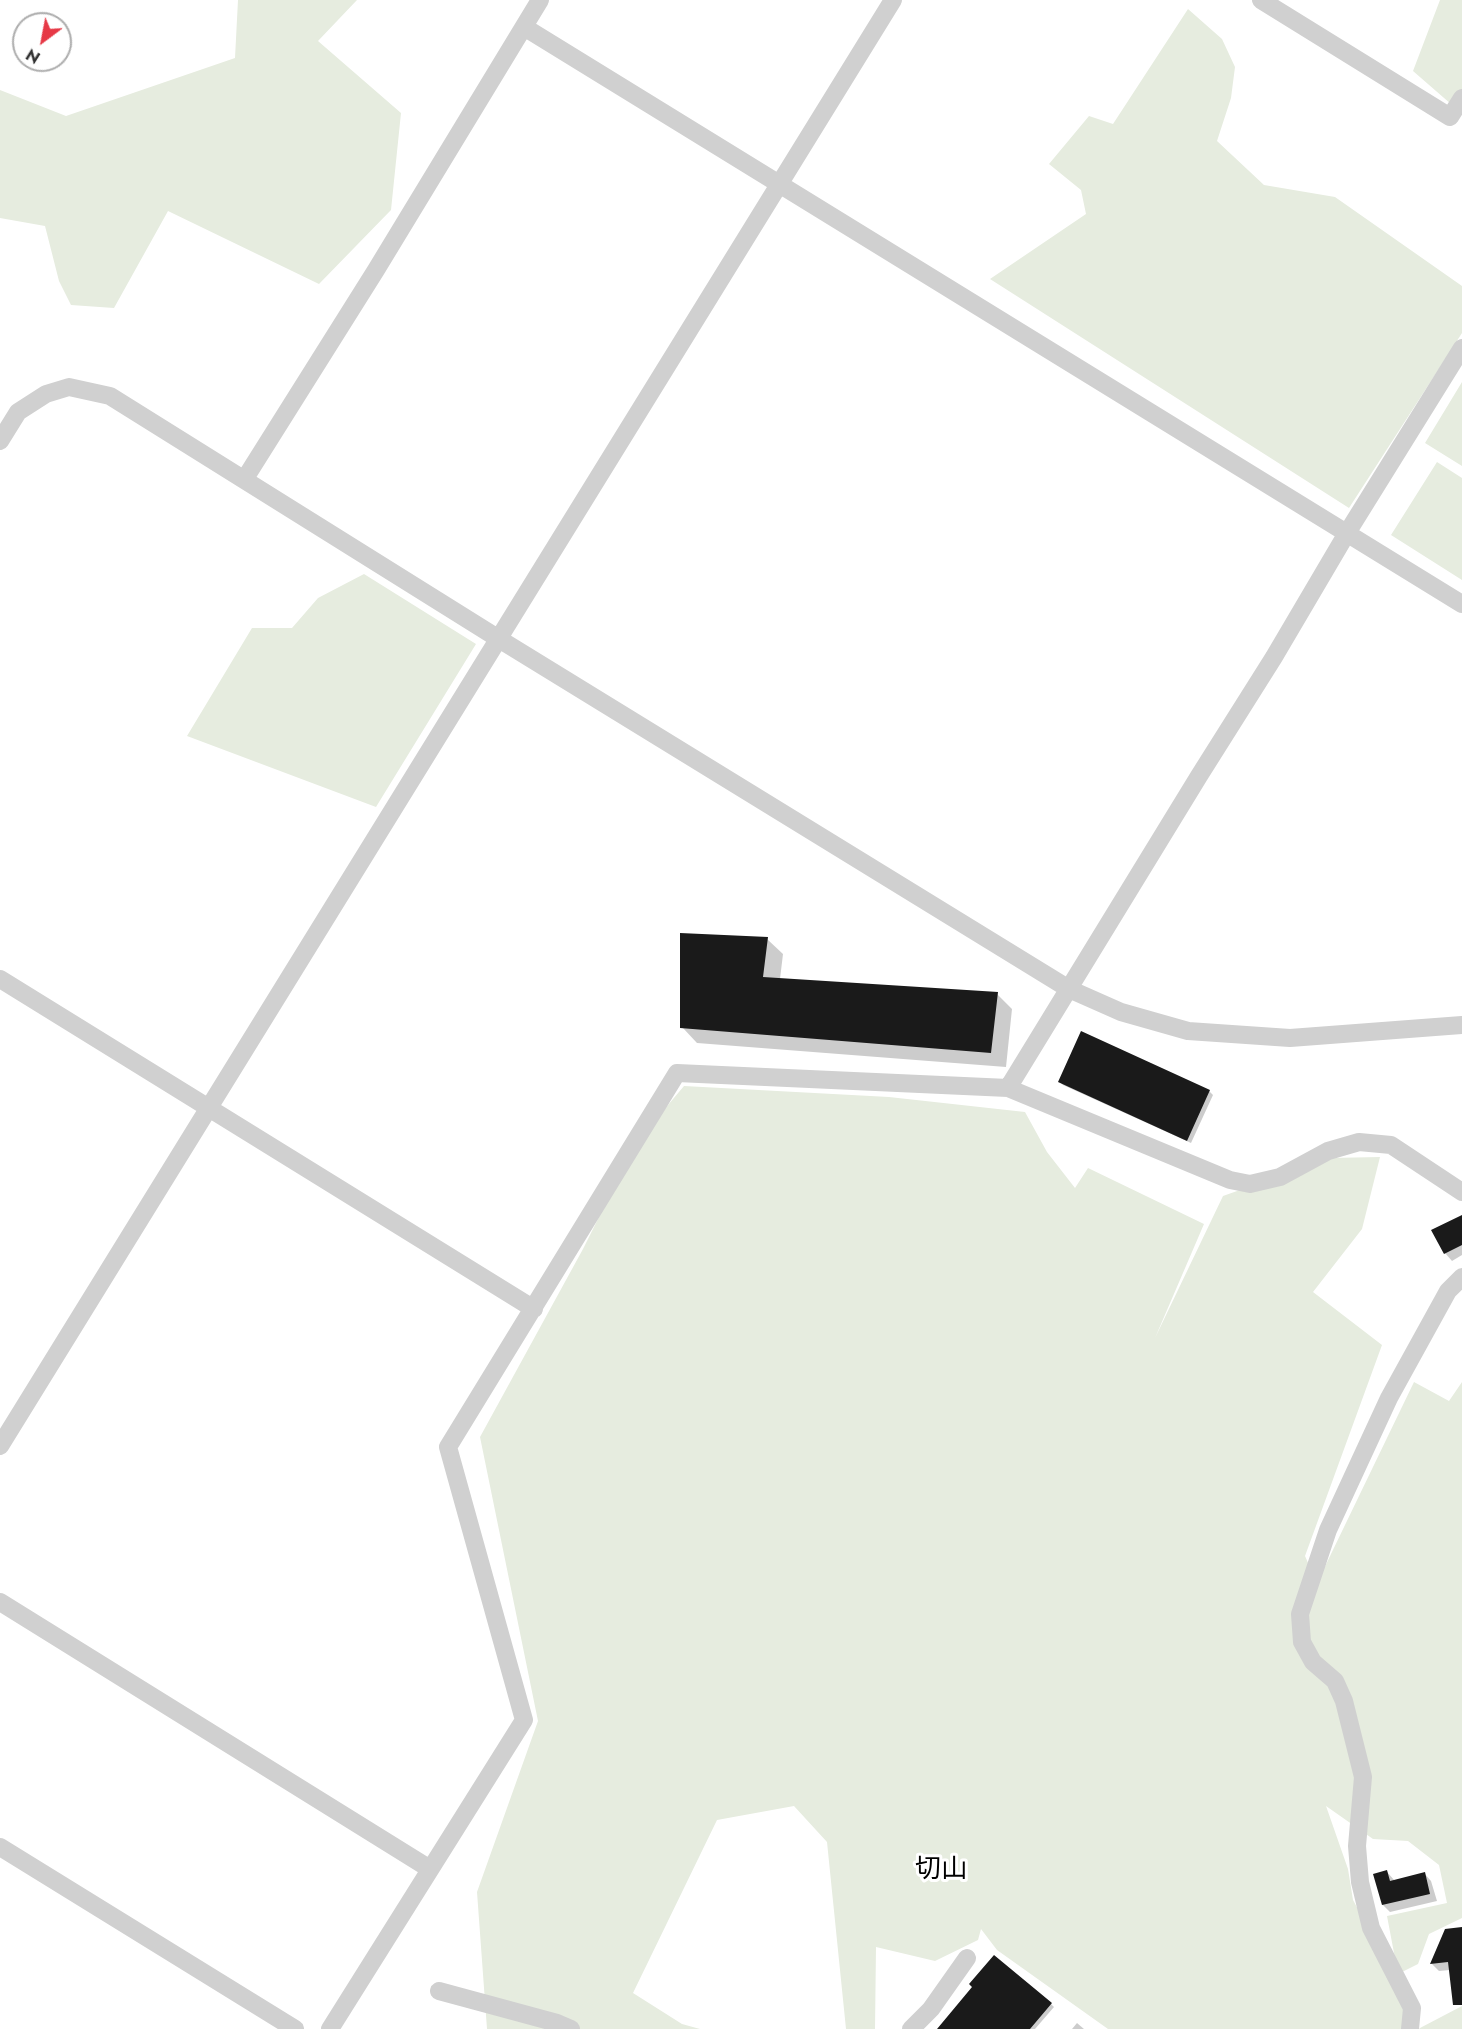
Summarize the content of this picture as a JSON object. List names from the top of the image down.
{
  "districts": ["切山"],
  "north": "bottom left"
}
